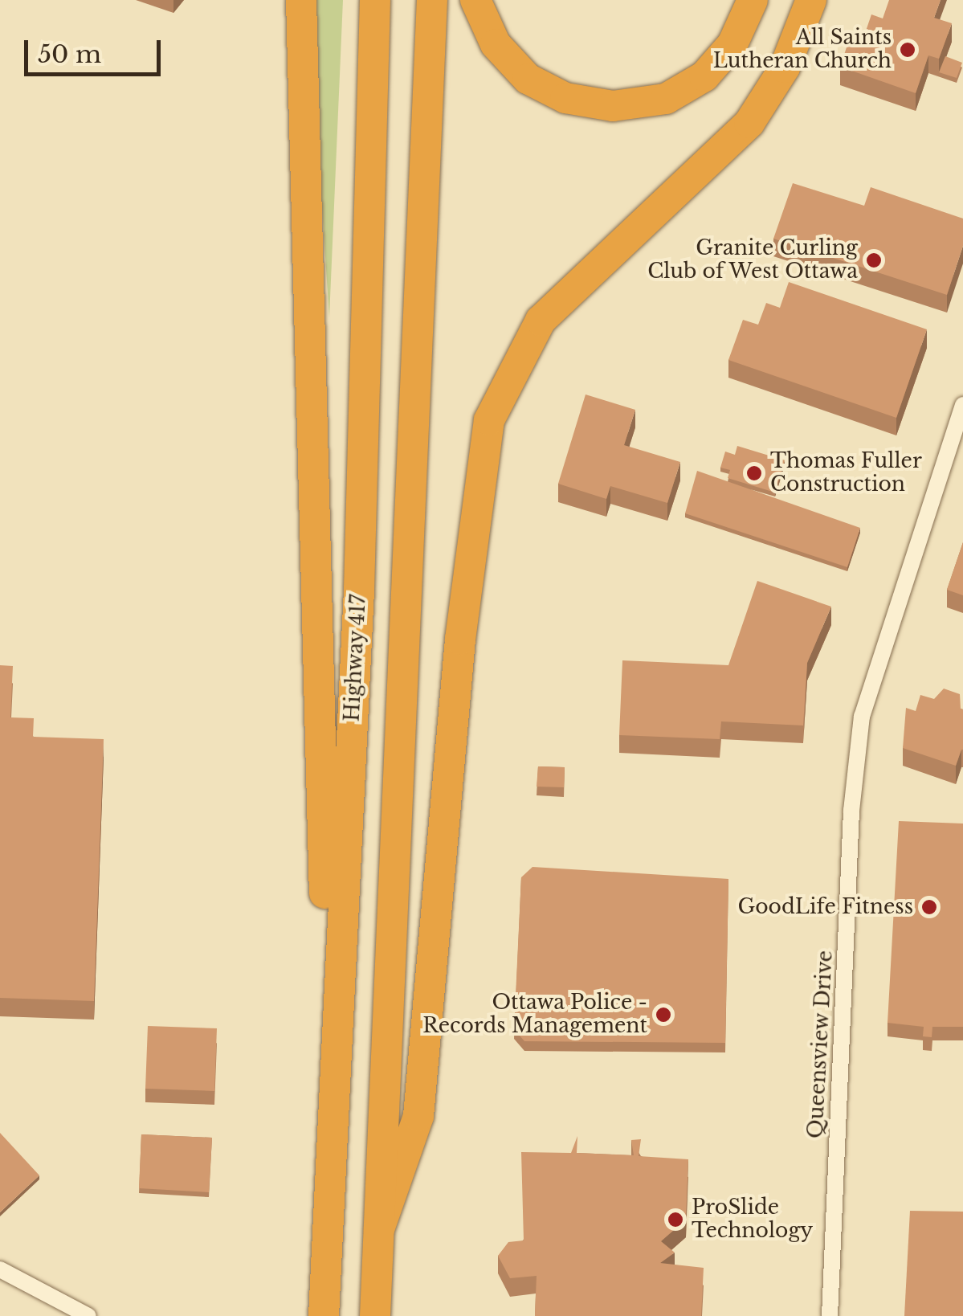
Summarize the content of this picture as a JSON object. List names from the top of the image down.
{
  "streets": {
    "highway": ["Highway 417"],
    "street": ["Queensview Drive"]
  },
  "places": [
    "All Saints Lutheran Church",
    "Granite Curling Club of West Ottawa",
    "Thomas Fuller Construction",
    "GoodLife Fitness",
    "Ottawa Police - Records Management",
    "ProSlide Technology"
  ],
  "scale_bar": "50 m"
}
